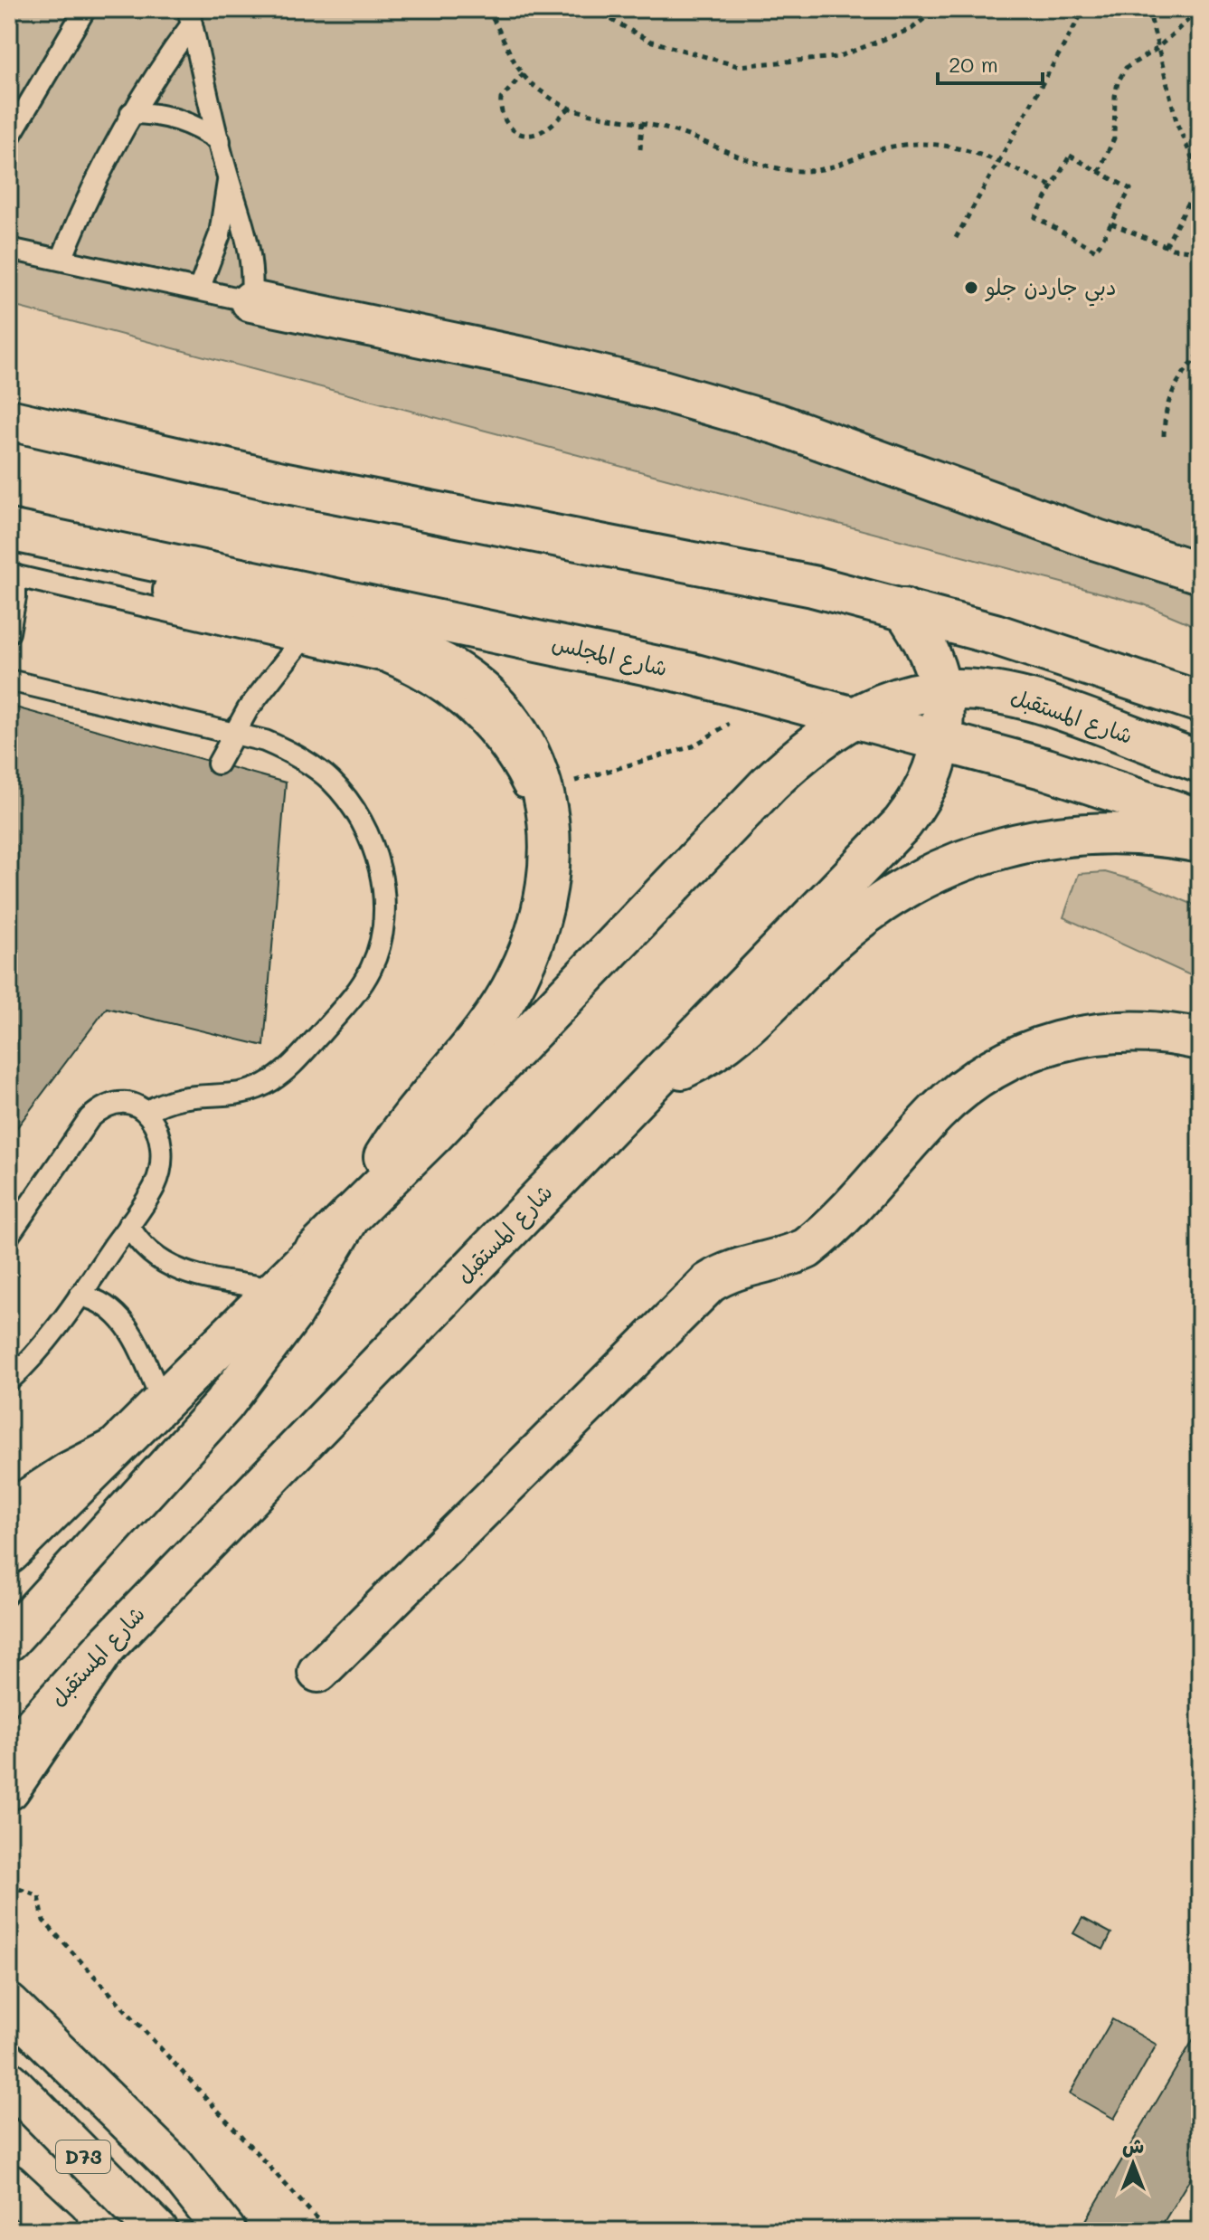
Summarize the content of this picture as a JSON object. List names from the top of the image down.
{
  "streets": {
    "main road": ["شارع المجلس", "شارع المستقبل", "D73"]
  },
  "crossings": [
    ["شارع المجلس", "شارع المستقبل"]
  ],
  "places": ["دبي جاردن جلو"],
  "scale_bar": "20 m",
  "north": "top"
}
